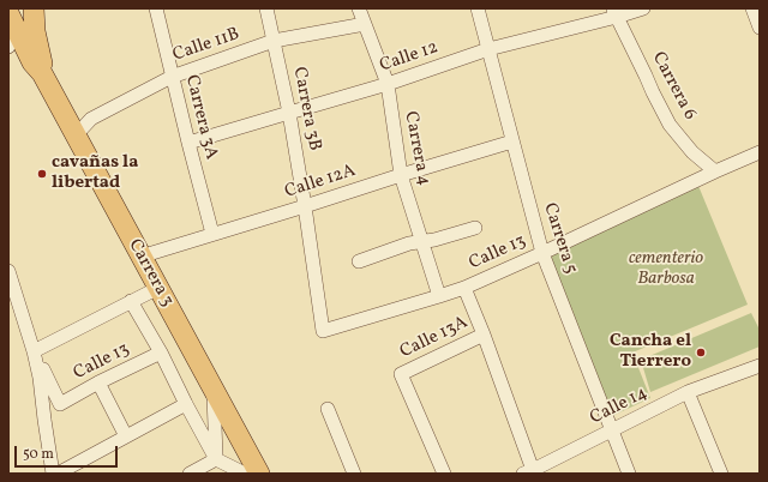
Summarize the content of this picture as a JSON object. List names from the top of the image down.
{
  "streets": {
    "main road": ["Carrera 3"],
    "street": [
      "Calle 11B",
      "Calle 12",
      "Carrera 6",
      "Carrera 3B",
      "Carrera 3A",
      "Carrera 4",
      "Calle 12A",
      "Carrera 5",
      "Calle 13",
      "Calle 13A",
      "Calle 14"
    ]
  },
  "crossings": [
    ["Calle 11B", "Carrera 3B"],
    ["Calle 11B", "Carrera 3A"],
    ["Calle 11B", "Carrera 4"],
    ["Calle 11B", "Carrera 3"],
    ["Calle 12", "Carrera 6"],
    ["Calle 12", "Carrera 3B"],
    ["Calle 12", "Carrera 3A"],
    ["Calle 12", "Carrera 4"],
    ["Calle 12", "Carrera 5"],
    ["Carrera 6", "Calle 13"],
    ["Carrera 3B", "Calle 12A"],
    ["Carrera 3B", "Calle 13"],
    ["Carrera 3A", "Calle 12A"],
    ["Carrera 4", "Calle 12A"],
    ["Carrera 4", "Calle 13"],
    ["Calle 12A", "Carrera 5"],
    ["Calle 12A", "Carrera 3"],
    ["Carrera 5", "Calle 13"],
    ["Carrera 5", "Calle 14"]
  ],
  "parks": ["cementerio Barbosa"],
  "places": ["cavañas la libertad", "Cancha el Tierrero"],
  "scale_bar": "50 m"
}
